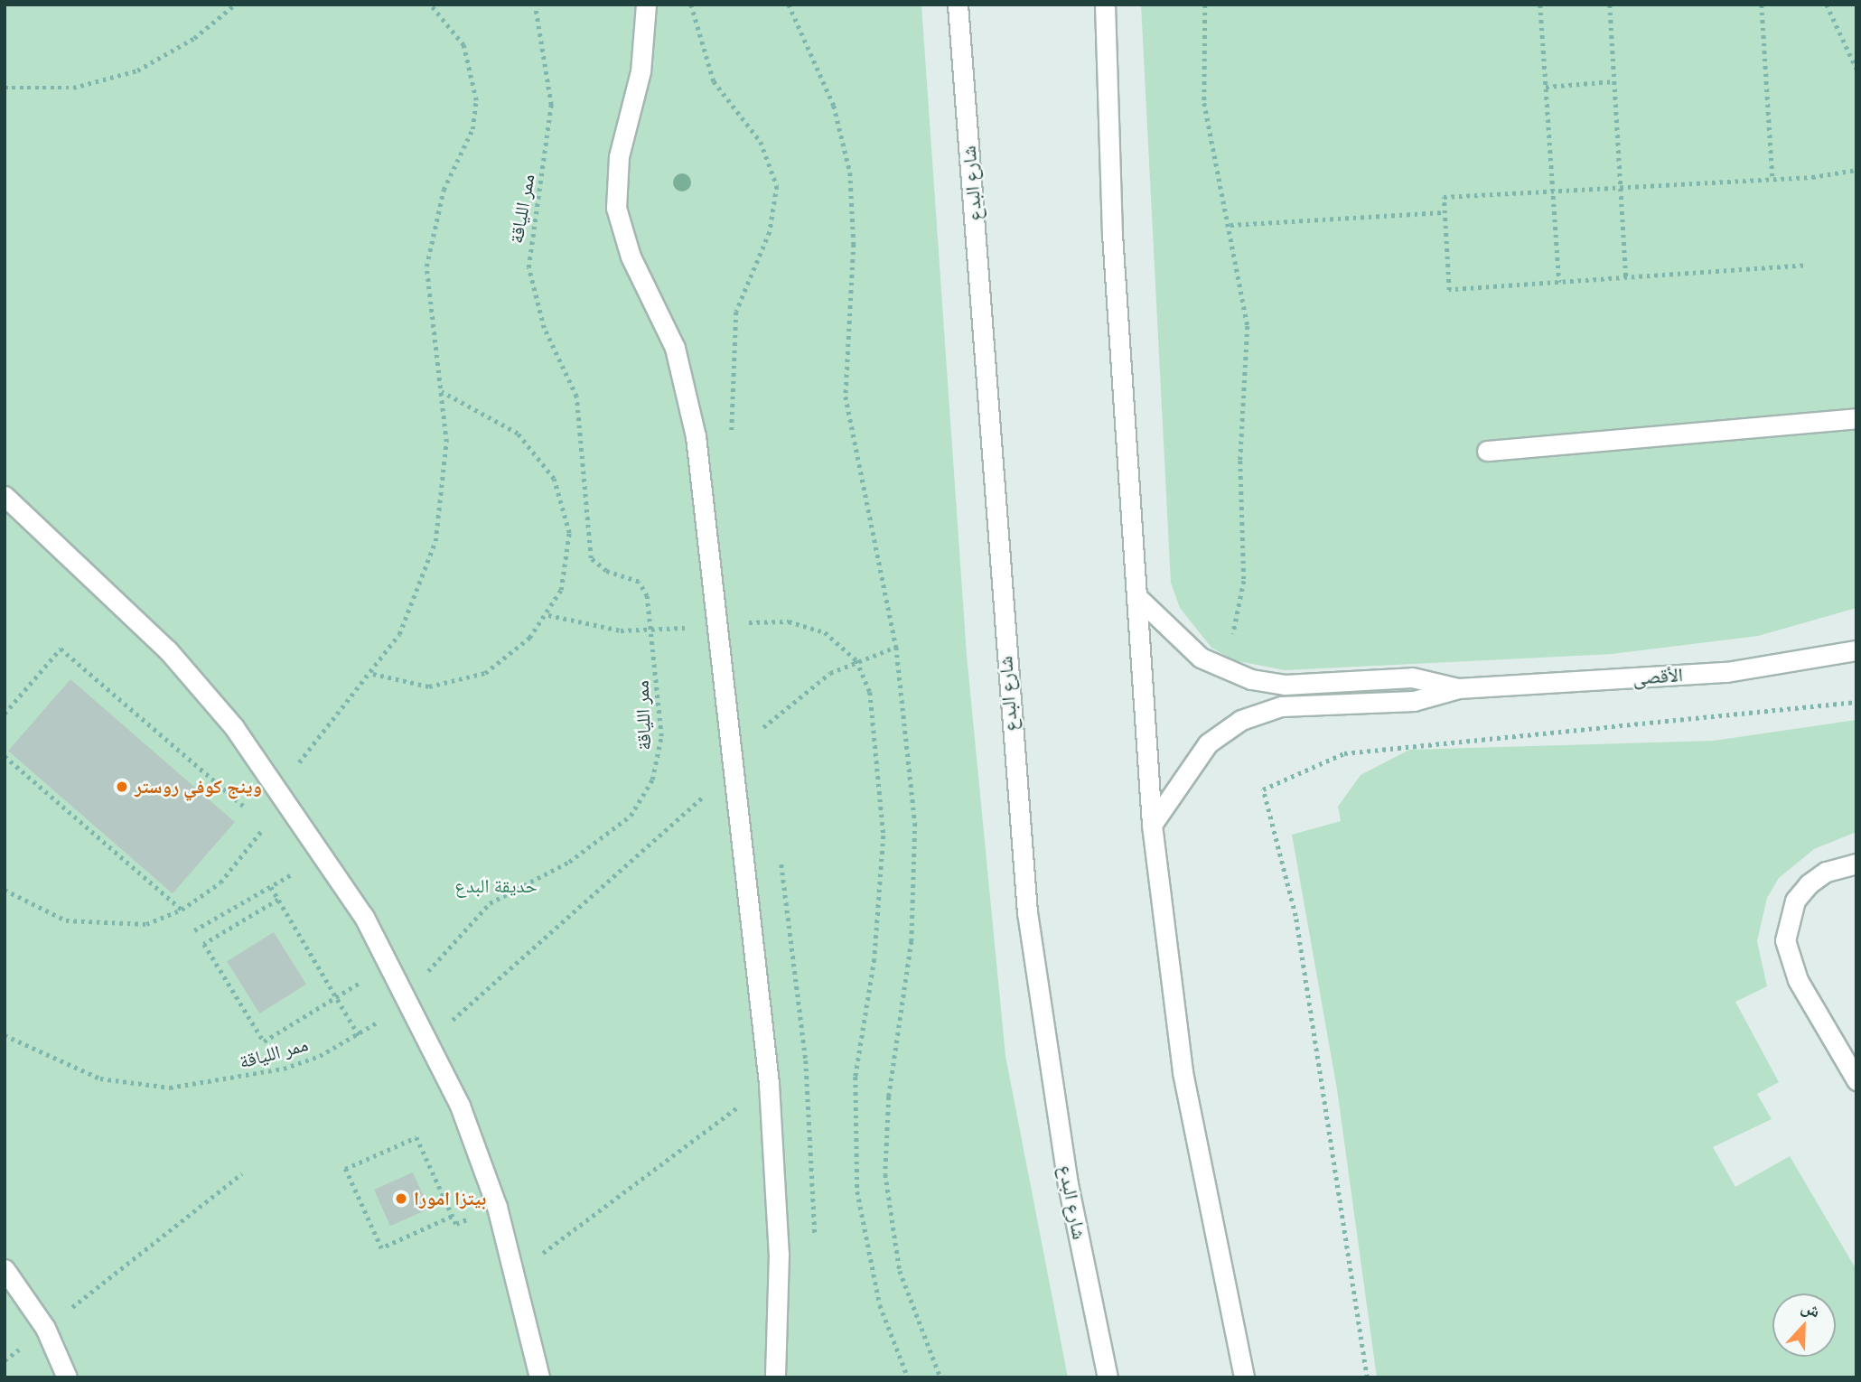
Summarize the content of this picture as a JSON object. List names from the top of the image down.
{
  "streets": {
    "street": ["شارع البدع", "الأقصى"],
    "path": ["ممر اللياقة"]
  },
  "parks": ["حديقة البدع"],
  "places": ["وينج كوفي روستر", "بيتزا امورا"],
  "north": "top"
}
